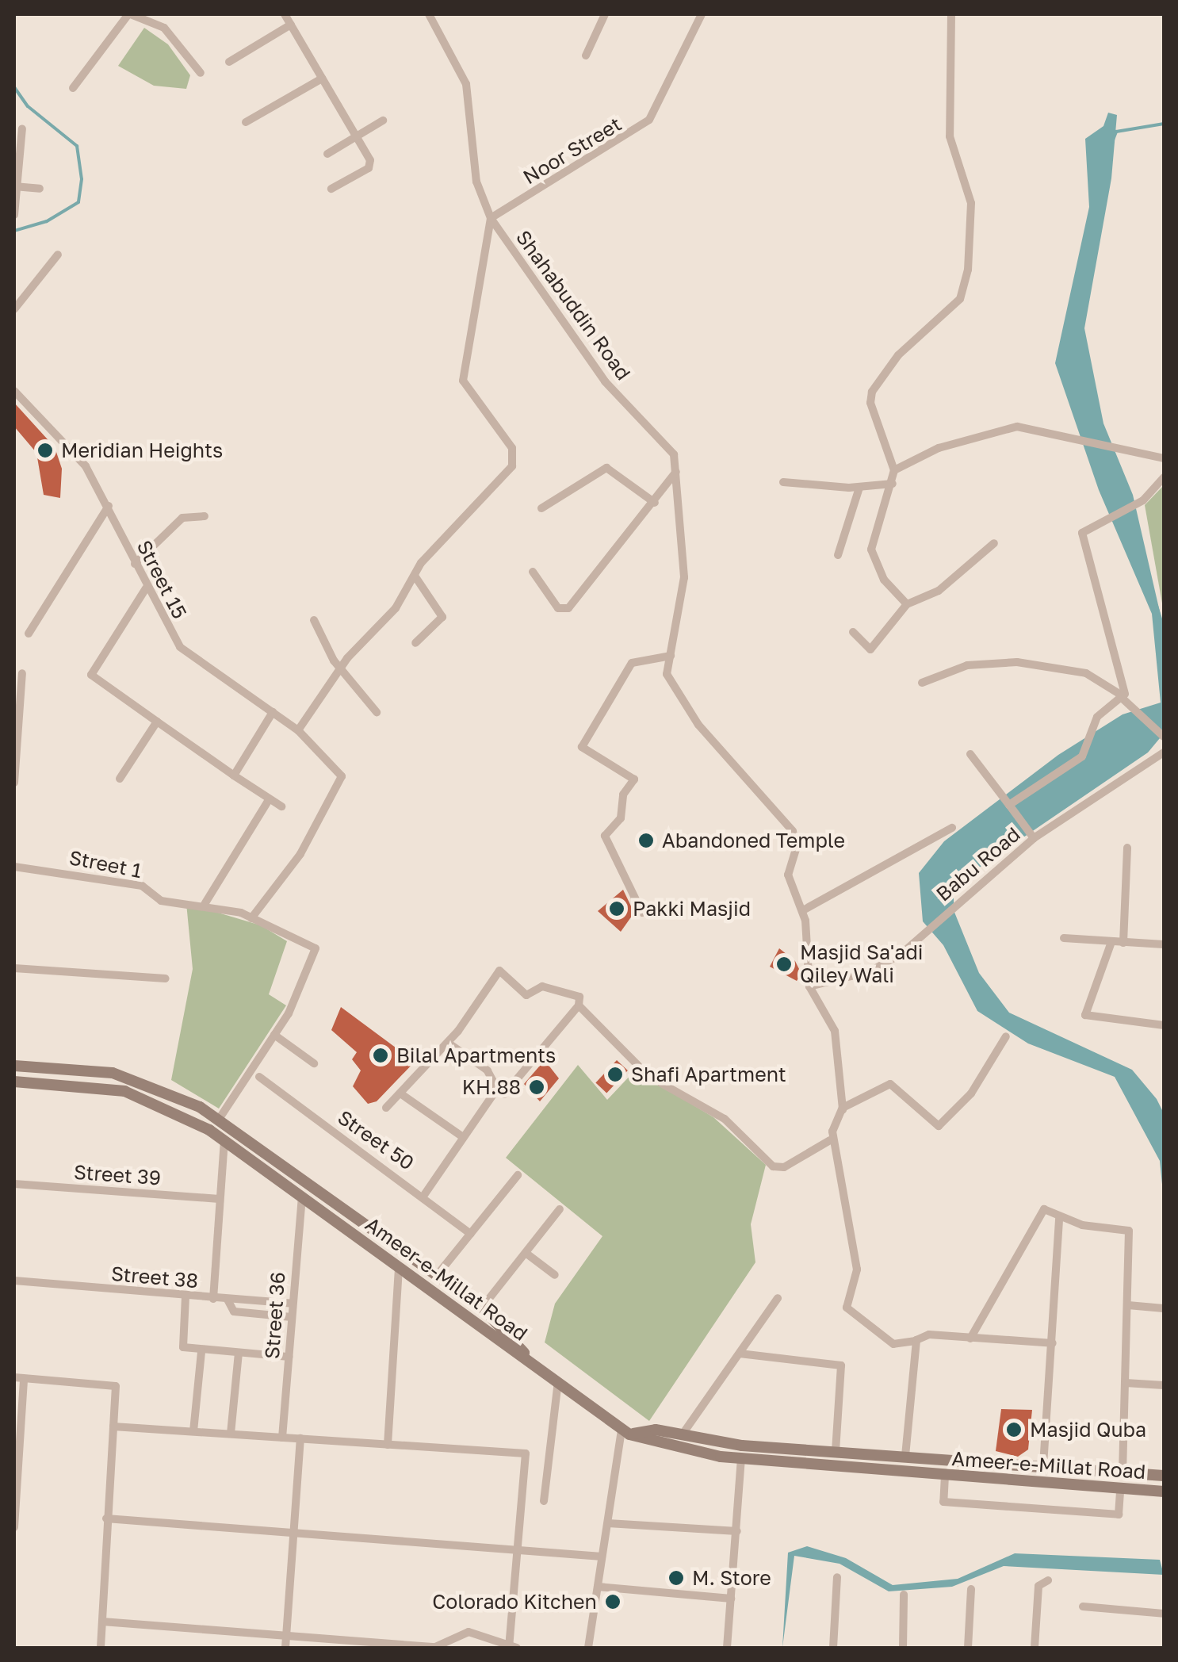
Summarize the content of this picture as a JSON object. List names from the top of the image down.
{
  "streets": {
    "main road": ["Ameer-e-Millat Road"],
    "street": [
      "Noor Street",
      "Shahabuddin Road",
      "Street 15",
      "Street 1",
      "Babu Road",
      "Street 50",
      "Street 39",
      "Street 38",
      "Street 36"
    ]
  },
  "crossings": [
    ["Noor Street", "Shahabuddin Road"],
    ["Shahabuddin Road", "Babu Road"],
    ["Street 15", "Street 1"],
    ["Street 38", "Street 36"],
    ["Ameer-e-Millat Road", "Street 36"]
  ],
  "places": [
    "Meridian Heights",
    "Abandoned Temple",
    "Pakki Masjid",
    "Masjid Sa'adi Qiley Wali",
    "Bilal Apartments",
    "Shafi Apartment",
    "KH.88",
    "Masjid Quba",
    "M. Store",
    "Colorado Kitchen"
  ]
}
